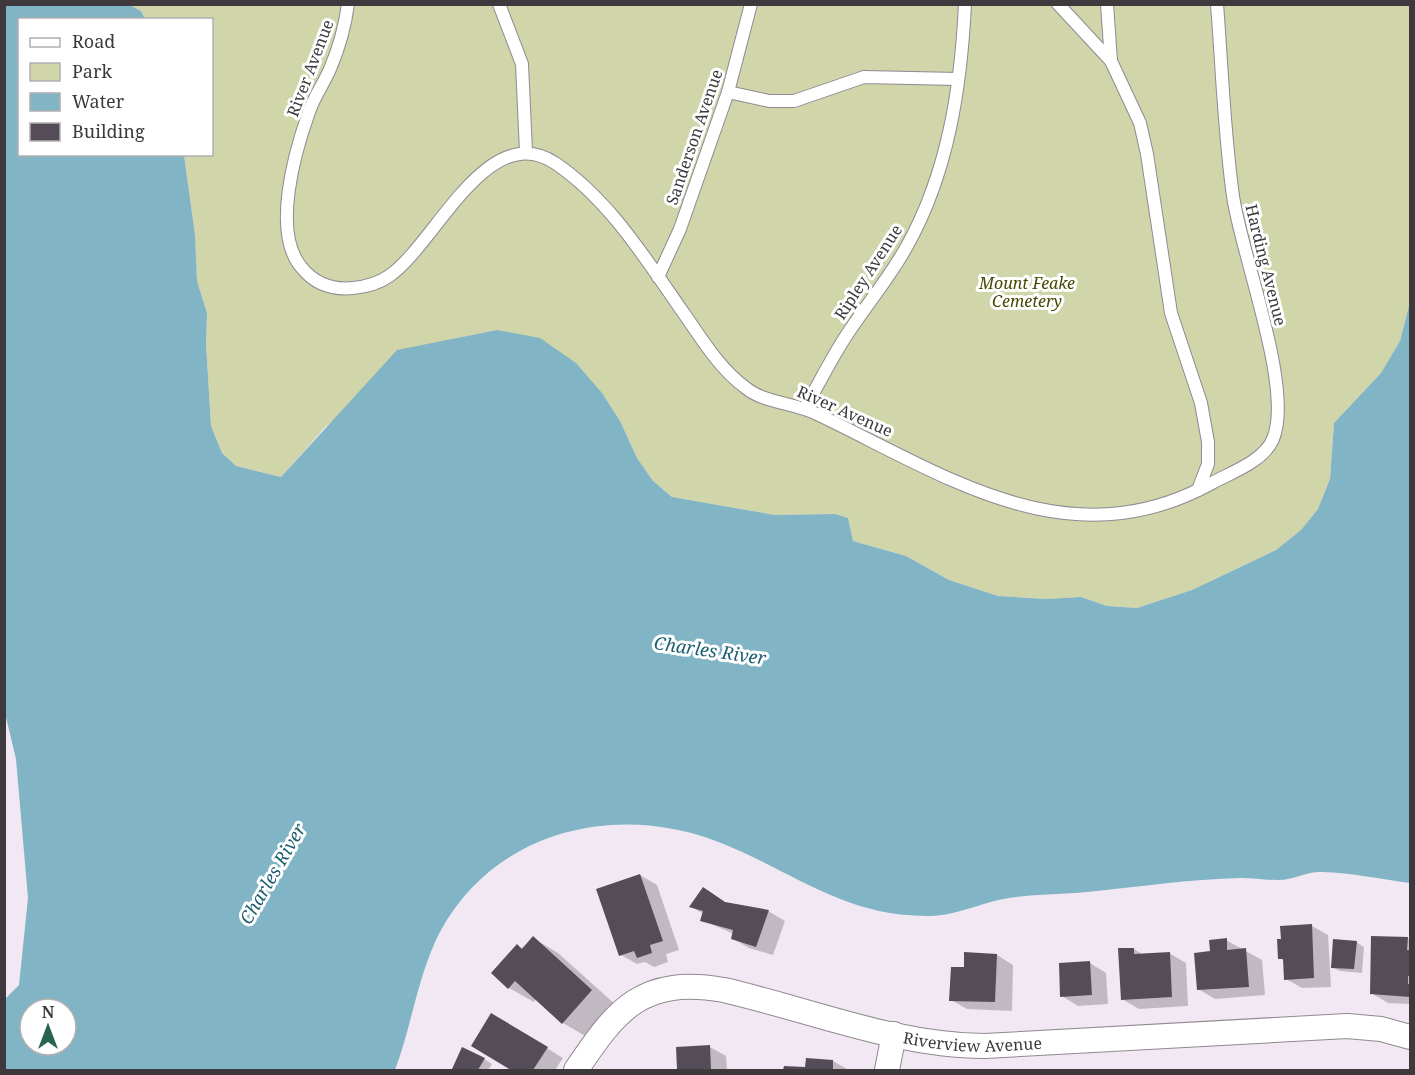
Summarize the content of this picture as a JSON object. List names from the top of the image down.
{
  "streets": {
    "street": ["Riverview Avenue"],
    "lane": [
      "River Avenue",
      "Sanderson Avenue",
      "Harding Avenue",
      "Ripley Avenue"
    ]
  },
  "crossings": [
    ["River Avenue", "Sanderson Avenue"],
    ["River Avenue", "Harding Avenue"],
    ["River Avenue", "Ripley Avenue"]
  ],
  "water": ["Charles River"],
  "parks": ["Mount Feake Cemetery"],
  "legend": [
    "Road",
    "Park",
    "Water",
    "Building"
  ],
  "north": "top"
}
